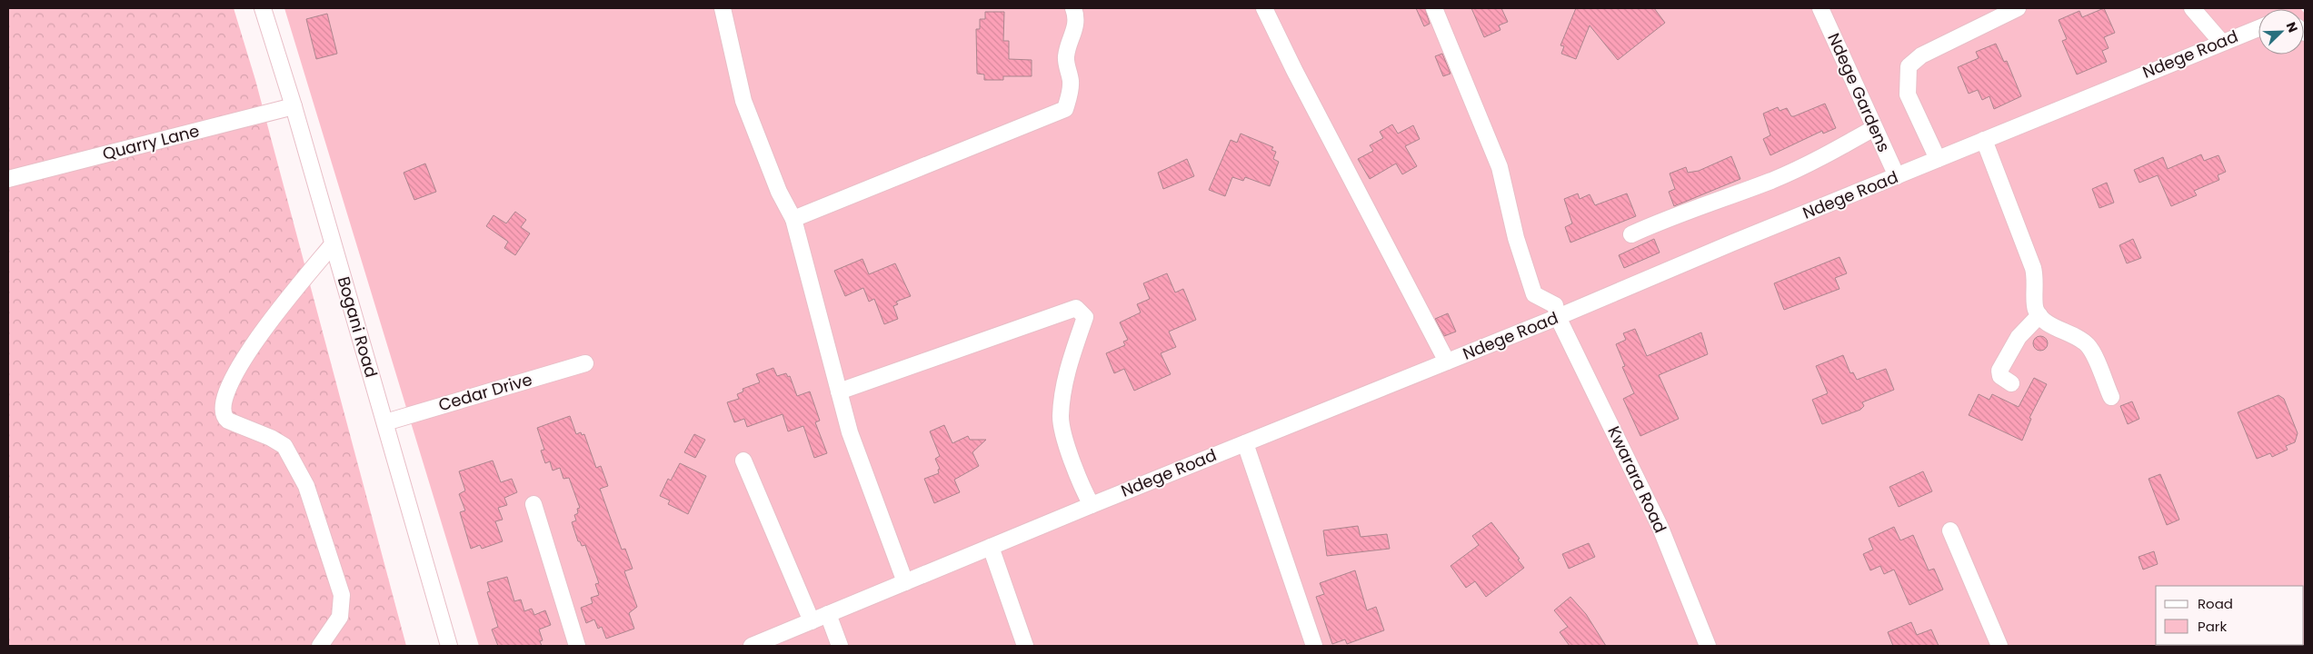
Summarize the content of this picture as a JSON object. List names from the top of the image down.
{
  "streets": {
    "street": [
      "Ndege Road",
      "Ndege Gardens",
      "Quarry Lane",
      "Bogani Road",
      "Cedar Drive",
      "Kwarara Road"
    ]
  },
  "crossings": [
    ["Ndege Road", "Ndege Gardens"],
    ["Ndege Road", "Kwarara Road"],
    ["Quarry Lane", "Bogani Road"],
    ["Bogani Road", "Cedar Drive"]
  ],
  "legend": ["Road", "Park"],
  "north": "top right"
}
